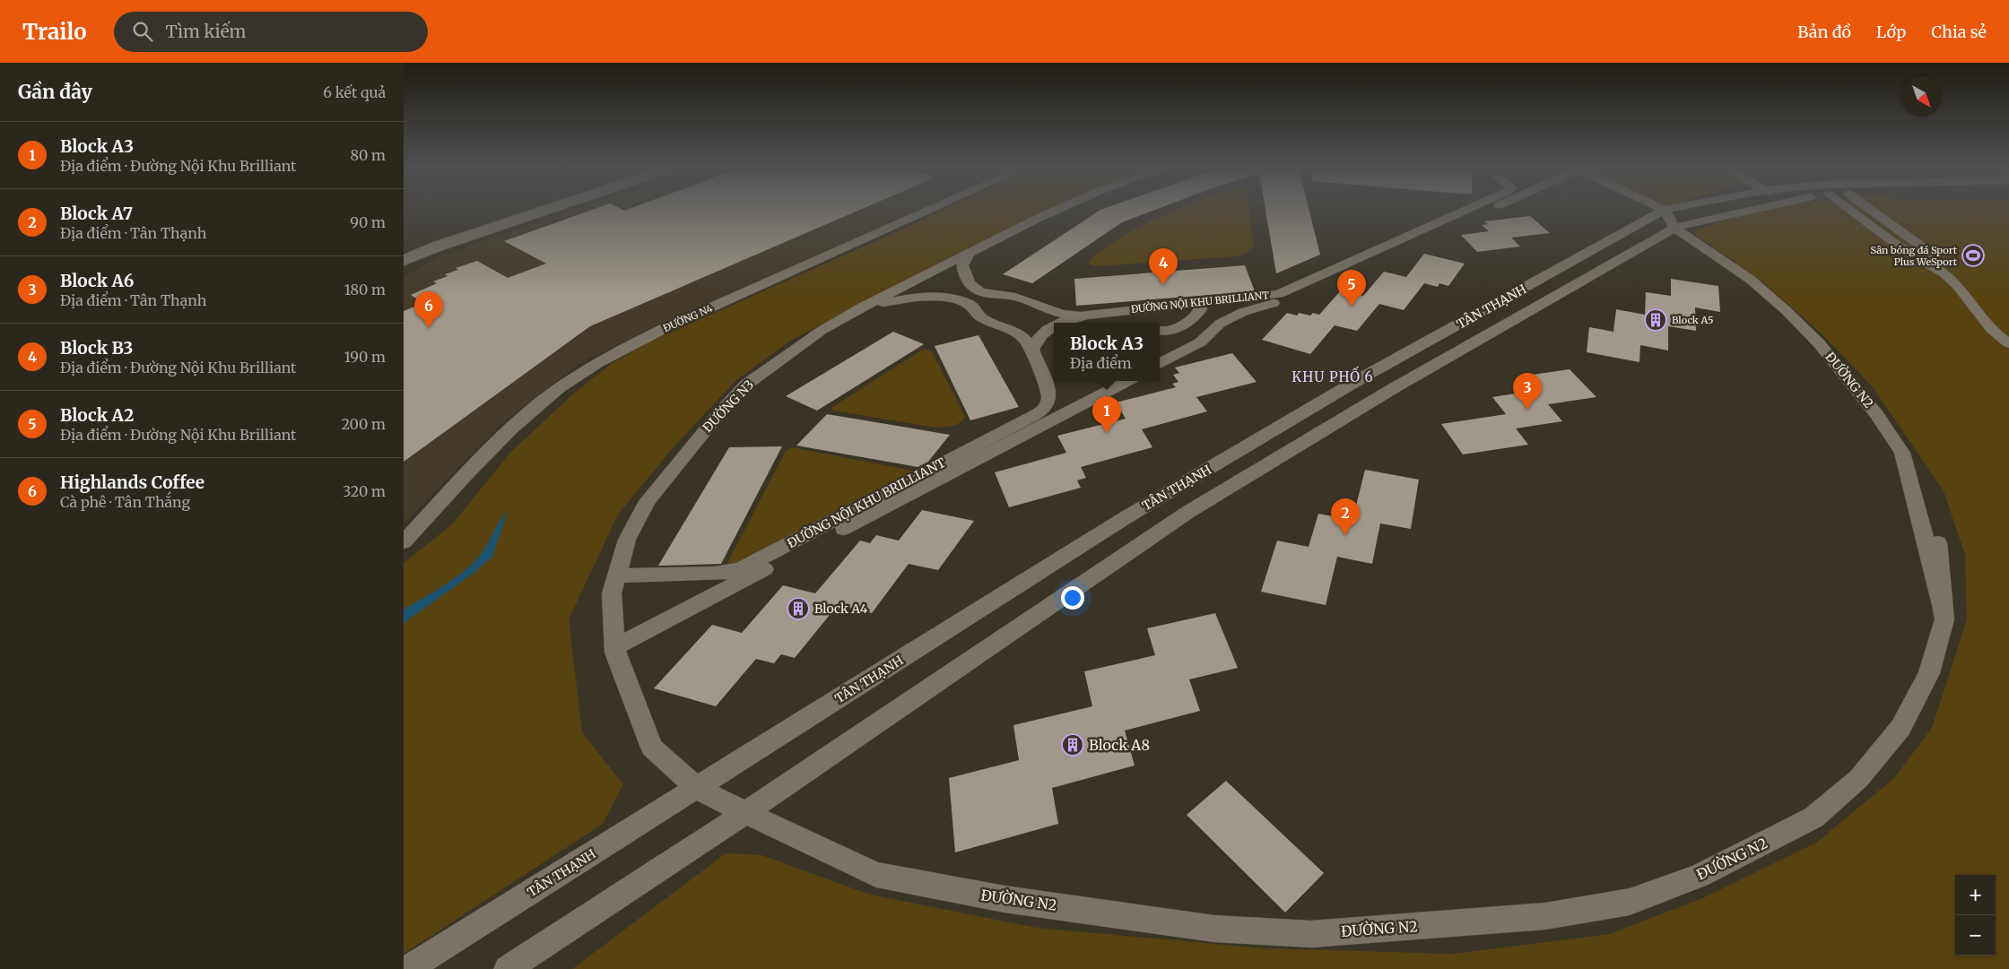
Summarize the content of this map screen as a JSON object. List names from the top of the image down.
{
  "streets": {
    "street": [
      "ĐƯỜNG NỘI KHU BRILLIANT",
      "TÂN THẠNH",
      "ĐƯỜNG N4",
      "ĐƯỜNG N2",
      "ĐƯỜNG N3"
    ]
  },
  "crossings": [
    ["ĐƯỜNG NỘI KHU BRILLIANT", "ĐƯỜNG N3"],
    ["TÂN THẠNH", "ĐƯỜNG N2"],
    ["TÂN THẠNH", "ĐƯỜNG N3"],
    ["ĐƯỜNG N2", "ĐƯỜNG N3"]
  ],
  "districts": ["KHU PHỐ 6"],
  "places": {
    "sports": ["Sân bóng đá Sport Plus WeSport"],
    "building": ["Block A5", "Block A4", "Block A8"]
  },
  "north": "bottom right",
  "page": {
    "header": "Trailo",
    "search": "Tìm kiếm",
    "nav": ["Bản đồ", "Lớp", "Chia sẻ"],
    "heading": ["Gần đây", "6 kết quả"],
    "list": [
      {
        "mark": "1",
        "name": "Block A3",
        "note": "Địa điểm · Đường Nội Khu Brilliant",
        "value": "80 m"
      },
      {
        "mark": "2",
        "name": "Block A7",
        "note": "Địa điểm · Tân Thạnh",
        "value": "90 m"
      },
      {
        "mark": "3",
        "name": "Block A6",
        "note": "Địa điểm · Tân Thạnh",
        "value": "180 m"
      },
      {
        "mark": "4",
        "name": "Block B3",
        "note": "Địa điểm · Đường Nội Khu Brilliant",
        "value": "190 m"
      },
      {
        "mark": "5",
        "name": "Block A2",
        "note": "Địa điểm · Đường Nội Khu Brilliant",
        "value": "200 m"
      },
      {
        "mark": "6",
        "name": "Highlands Coffee",
        "note": "Cà phê · Tân Thắng",
        "value": "320 m"
      }
    ],
    "pins": [
      "4",
      "5",
      "6",
      "3",
      "1",
      "2"
    ],
    "popup": ["Block A3", "Địa điểm"],
    "map_buttons": ["+", "−"]
  }
}
